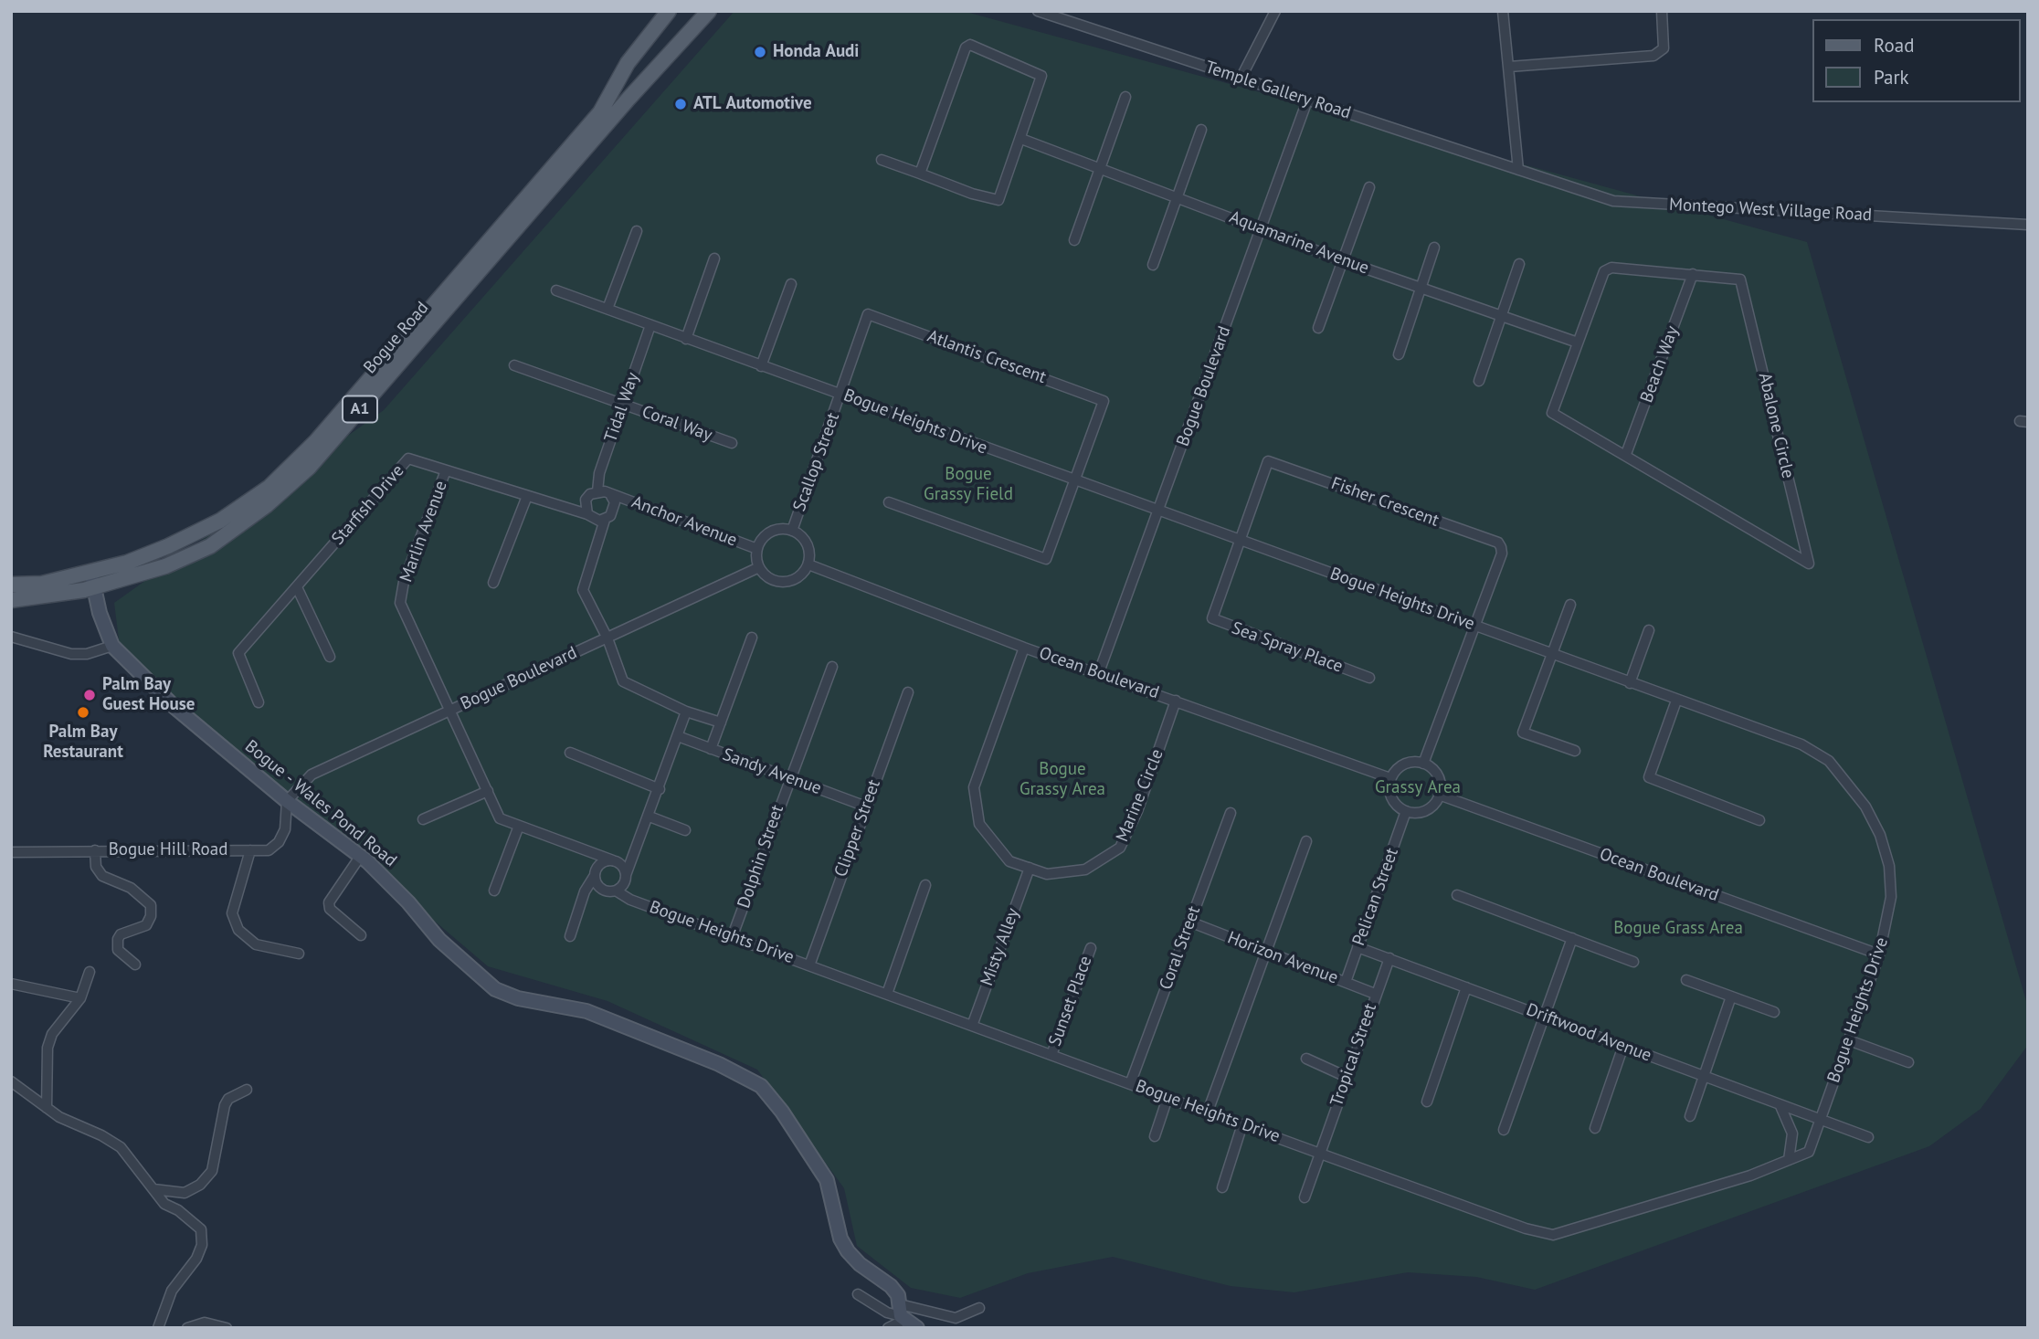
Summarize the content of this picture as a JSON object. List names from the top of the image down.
{
  "streets": {
    "main road": ["Bogue Road", "A1"],
    "street": [
      "Temple Gallery Road",
      "Montego West Village Road",
      "Aquamarine Avenue",
      "Atlantis Crescent",
      "Beach Way",
      "Bogue Boulevard",
      "Tidal Way",
      "Bogue Heights Drive",
      "Coral Way",
      "Abalone Circle",
      "Scallop Street",
      "Fisher Crescent",
      "Starfish Drive",
      "Anchor Avenue",
      "Marlin Avenue",
      "Sea Spray Place",
      "Ocean Boulevard",
      "Sandy Avenue",
      "Marine Circle",
      "Bogue - Wales Pond Road",
      "Clipper Street",
      "Bogue Hill Road",
      "Dolphin Street",
      "Pelican Street",
      "Misty Alley",
      "Coral Street",
      "Horizon Avenue",
      "Sunset Place",
      "Driftwood Avenue",
      "Tropical Street"
    ]
  },
  "crossings": [
    ["Temple Gallery Road", "Montego West Village Road"],
    ["Temple Gallery Road", "Bogue Boulevard"],
    ["Aquamarine Avenue", "Bogue Boulevard"],
    ["Aquamarine Avenue", "Abalone Circle"],
    ["Bogue Road", "Bogue - Wales Pond Road"],
    ["Atlantis Crescent", "Bogue Heights Drive"],
    ["Atlantis Crescent", "Scallop Street"],
    ["Beach Way", "Abalone Circle"],
    ["Bogue Boulevard", "Bogue Heights Drive"],
    ["Bogue Boulevard", "Scallop Street"],
    ["Bogue Boulevard", "Anchor Avenue"],
    ["Bogue Boulevard", "Marlin Avenue"],
    ["Bogue Boulevard", "Ocean Boulevard"],
    ["Bogue Boulevard", "Bogue - Wales Pond Road"],
    ["Bogue Boulevard", "Bogue Hill Road"],
    ["Tidal Way", "Bogue Heights Drive"],
    ["Tidal Way", "Coral Way"],
    ["Tidal Way", "Starfish Drive"],
    ["Tidal Way", "Anchor Avenue"],
    ["Bogue Heights Drive", "Scallop Street"],
    ["Bogue Heights Drive", "Fisher Crescent"],
    ["Bogue Heights Drive", "Marlin Avenue"],
    ["Bogue Heights Drive", "Sea Spray Place"],
    ["Bogue Heights Drive", "Ocean Boulevard"],
    ["Bogue Heights Drive", "Clipper Street"],
    ["Bogue Heights Drive", "Dolphin Street"],
    ["Bogue Heights Drive", "Misty Alley"],
    ["Bogue Heights Drive", "Coral Street"],
    ["Bogue Heights Drive", "Sunset Place"],
    ["Bogue Heights Drive", "Driftwood Avenue"],
    ["Bogue Heights Drive", "Tropical Street"],
    ["Scallop Street", "Anchor Avenue"],
    ["Scallop Street", "Ocean Boulevard"],
    ["Fisher Crescent", "Sea Spray Place"],
    ["Starfish Drive", "Anchor Avenue"],
    ["Starfish Drive", "Marlin Avenue"],
    ["Anchor Avenue", "Ocean Boulevard"],
    ["Ocean Boulevard", "Marine Circle"],
    ["Ocean Boulevard", "Pelican Street"],
    ["Sandy Avenue", "Clipper Street"],
    ["Sandy Avenue", "Dolphin Street"],
    ["Marine Circle", "Misty Alley"],
    ["Bogue - Wales Pond Road", "Bogue Hill Road"],
    ["Pelican Street", "Horizon Avenue"],
    ["Pelican Street", "Driftwood Avenue"],
    ["Coral Street", "Horizon Avenue"],
    ["Horizon Avenue", "Tropical Street"],
    ["Driftwood Avenue", "Tropical Street"]
  ],
  "parks": [
    "Bogue Grassy Field",
    "Bogue Grassy Area",
    "Grassy Area",
    "Bogue Grass Area"
  ],
  "places": [
    "Honda Audi",
    "ATL Automotive",
    "Palm Bay Guest House",
    "Palm Bay Restaurant"
  ],
  "legend": ["Road", "Park"]
}
